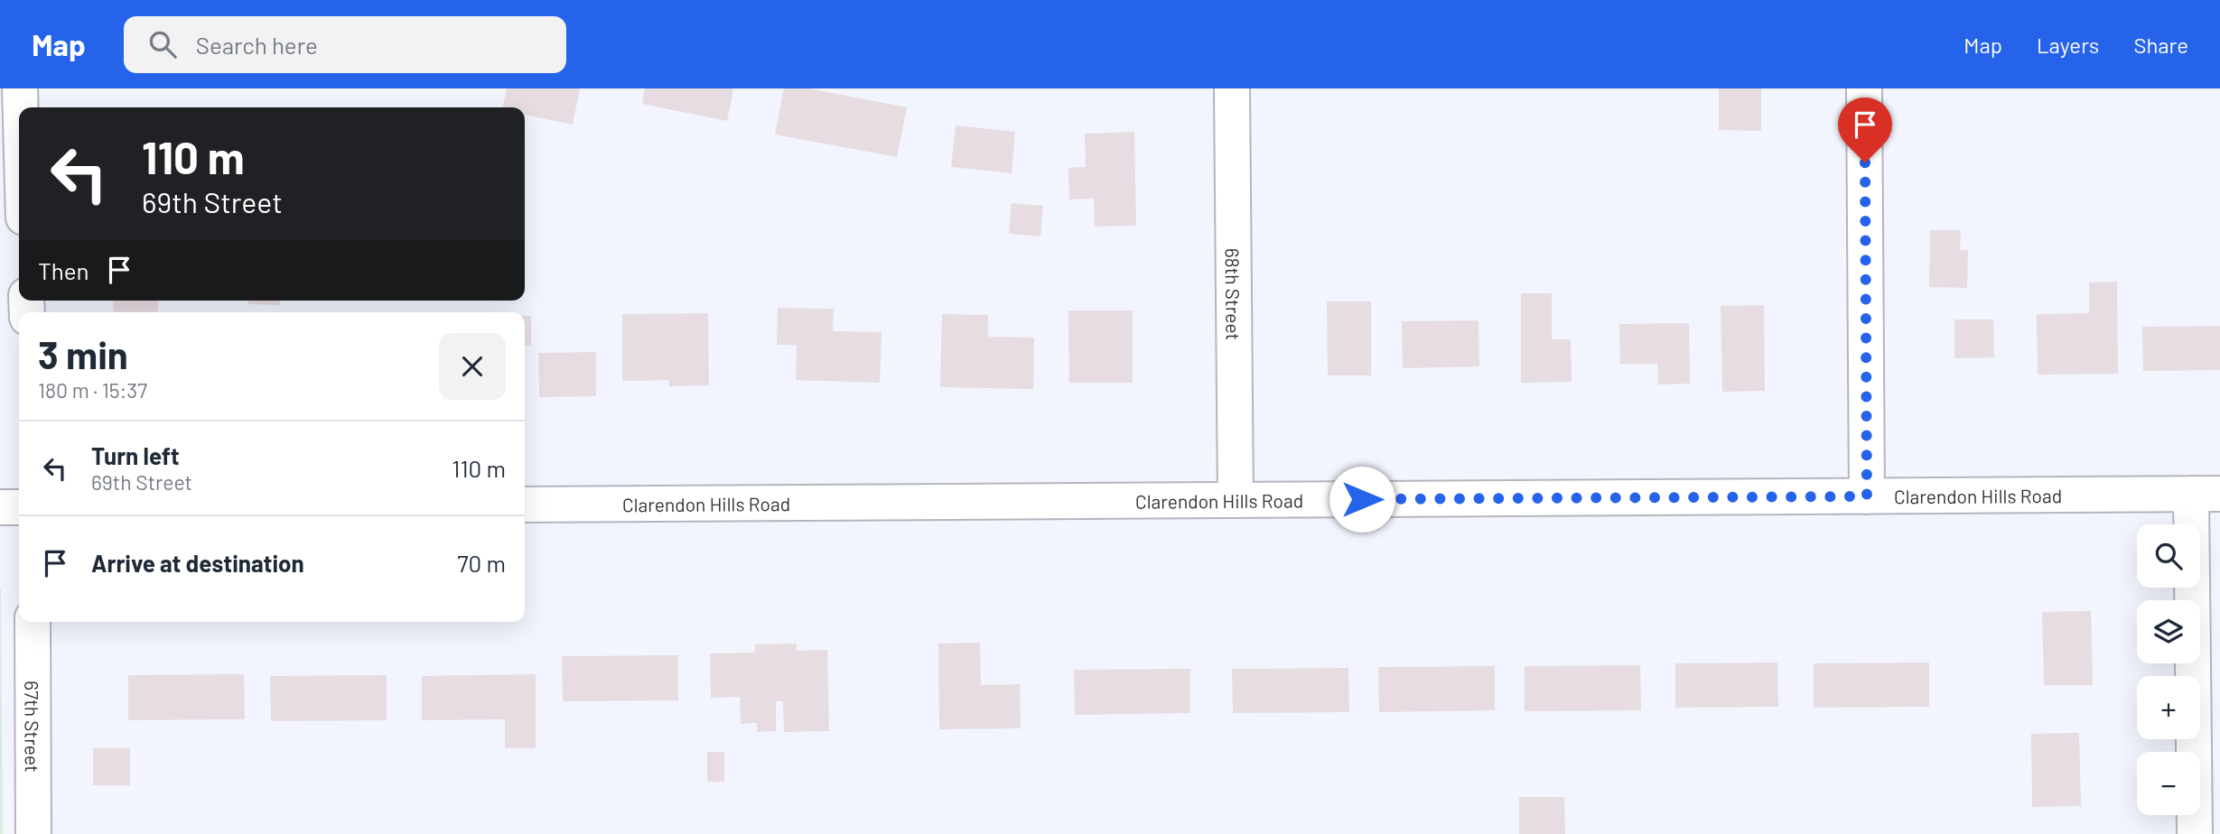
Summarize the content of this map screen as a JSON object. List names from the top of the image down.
{
  "streets": {
    "street": ["68th Street", "Clarendon Hills Road", "67th Street"]
  },
  "crossings": [
    ["68th Street", "Clarendon Hills Road"]
  ],
  "page": {
    "header": "Map",
    "search": "Search here",
    "nav": ["Map", "Layers", "Share"],
    "turn": ["110 m", "69th Street"],
    "then": "Then",
    "heading": ["3 min", "180 m · 15:37"],
    "list": [
      {
        "name": "Turn left",
        "note": "69th Street",
        "value": "110 m"
      },
      {
        "name": "Arrive at destination",
        "value": "70 m"
      }
    ],
    "map_buttons": ["+", "−"]
  }
}
